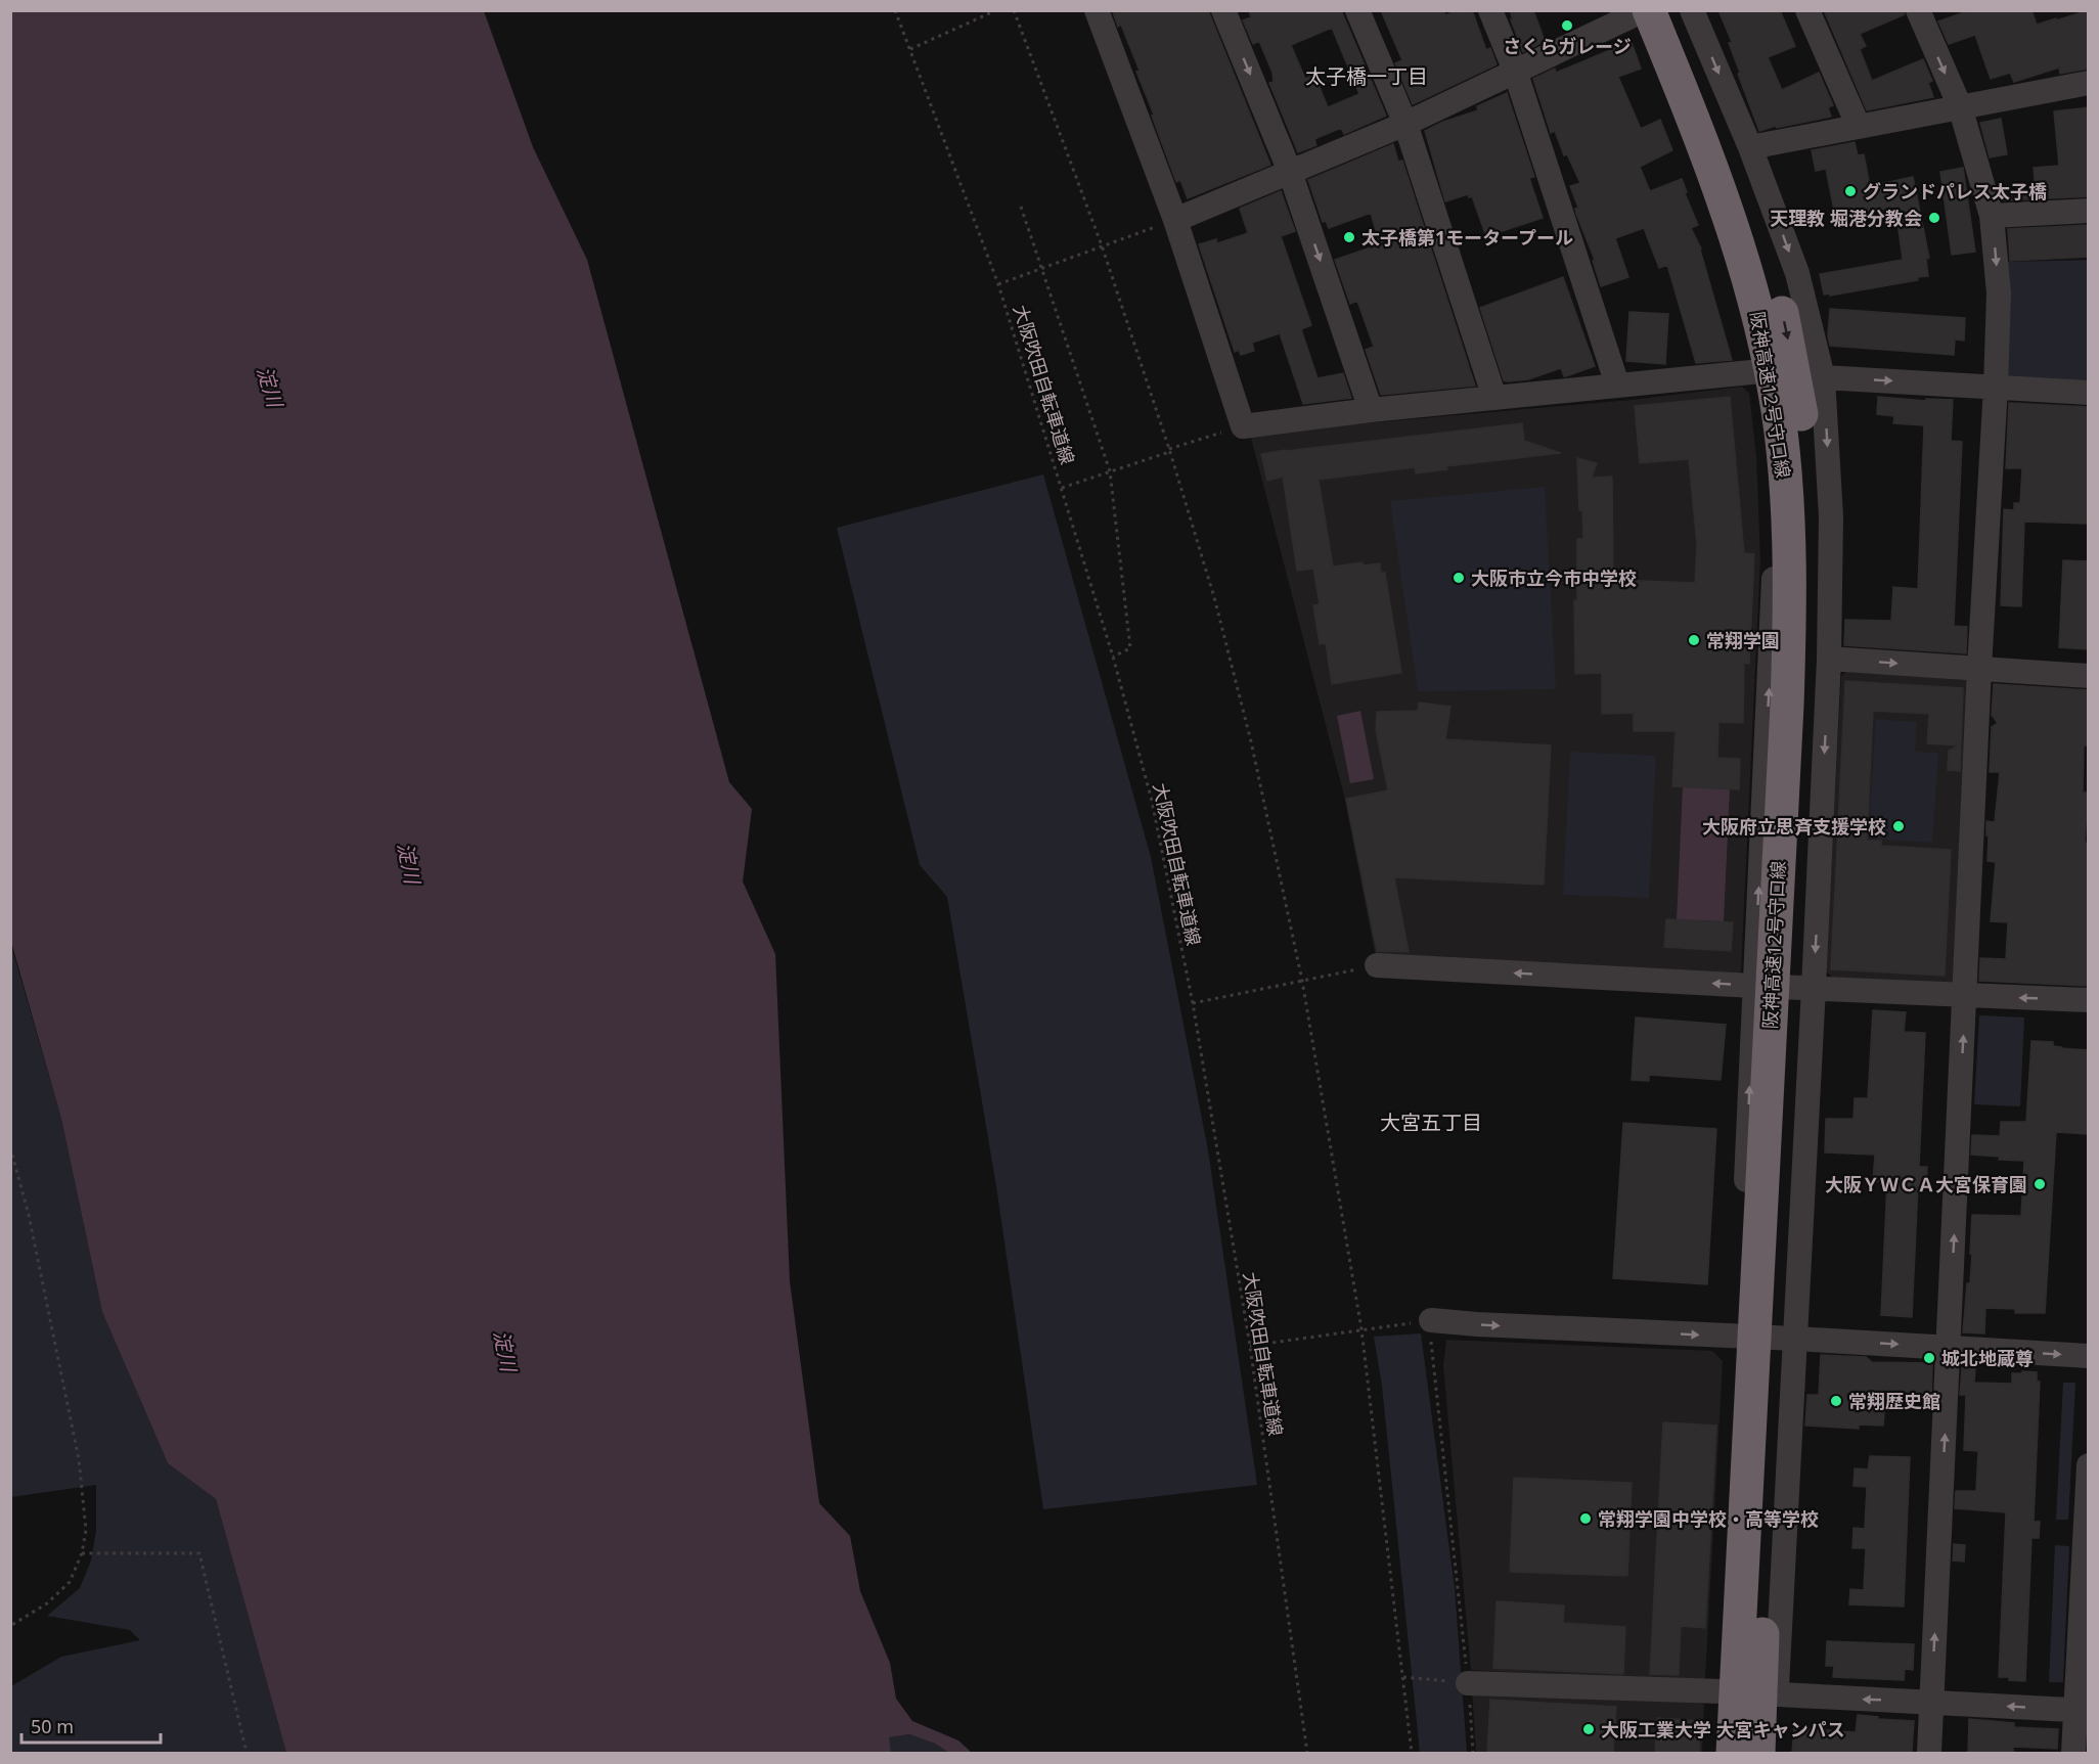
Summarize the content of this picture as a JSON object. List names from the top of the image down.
{
  "streets": {
    "highway": ["阪神高速12号守口線"],
    "path": ["大阪吹田自転車道線"]
  },
  "districts": ["太子橋一丁目", "大宮五丁目"],
  "water": ["淀川"],
  "places": [
    "さくらガレージ",
    "グランドパレス太子橋",
    "天理教 堀港分教会",
    "太子橋第1モータープール",
    "大阪市立今市中学校",
    "常翔学園",
    "大阪府立思斉支援学校",
    "大阪ＹＷＣＡ大宮保育園",
    "城北地蔵尊",
    "常翔歴史館",
    "常翔学園中学校・高等学校",
    "大阪工業大学 大宮キャンパス"
  ],
  "scale_bar": "50 m"
}
